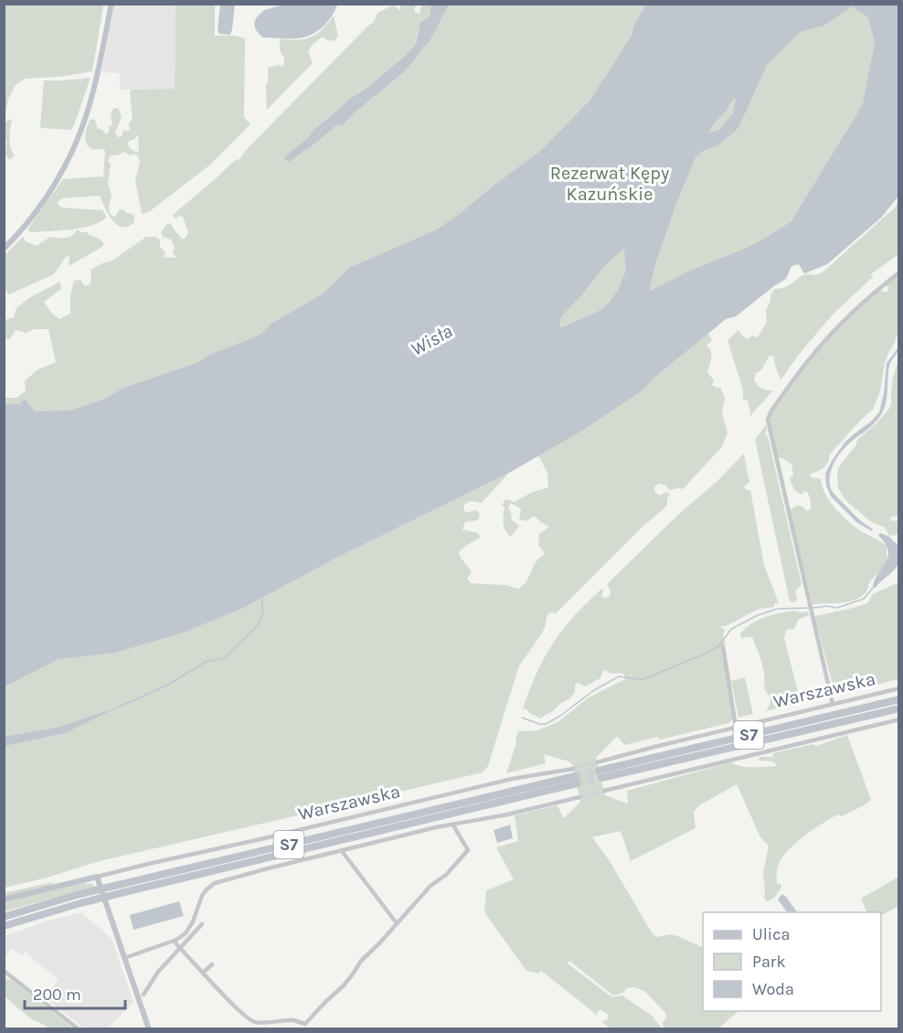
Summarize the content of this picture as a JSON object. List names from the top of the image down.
{
  "streets": {
    "highway": ["S7"],
    "main road": ["Warszawska"]
  },
  "crossings": [
    ["Warszawska", "S7"]
  ],
  "water": ["Wisła"],
  "parks": ["Rezerwat Kępy Kazuńskie"],
  "legend": ["Ulica", "Park", "Woda"],
  "scale_bar": "200 m"
}
